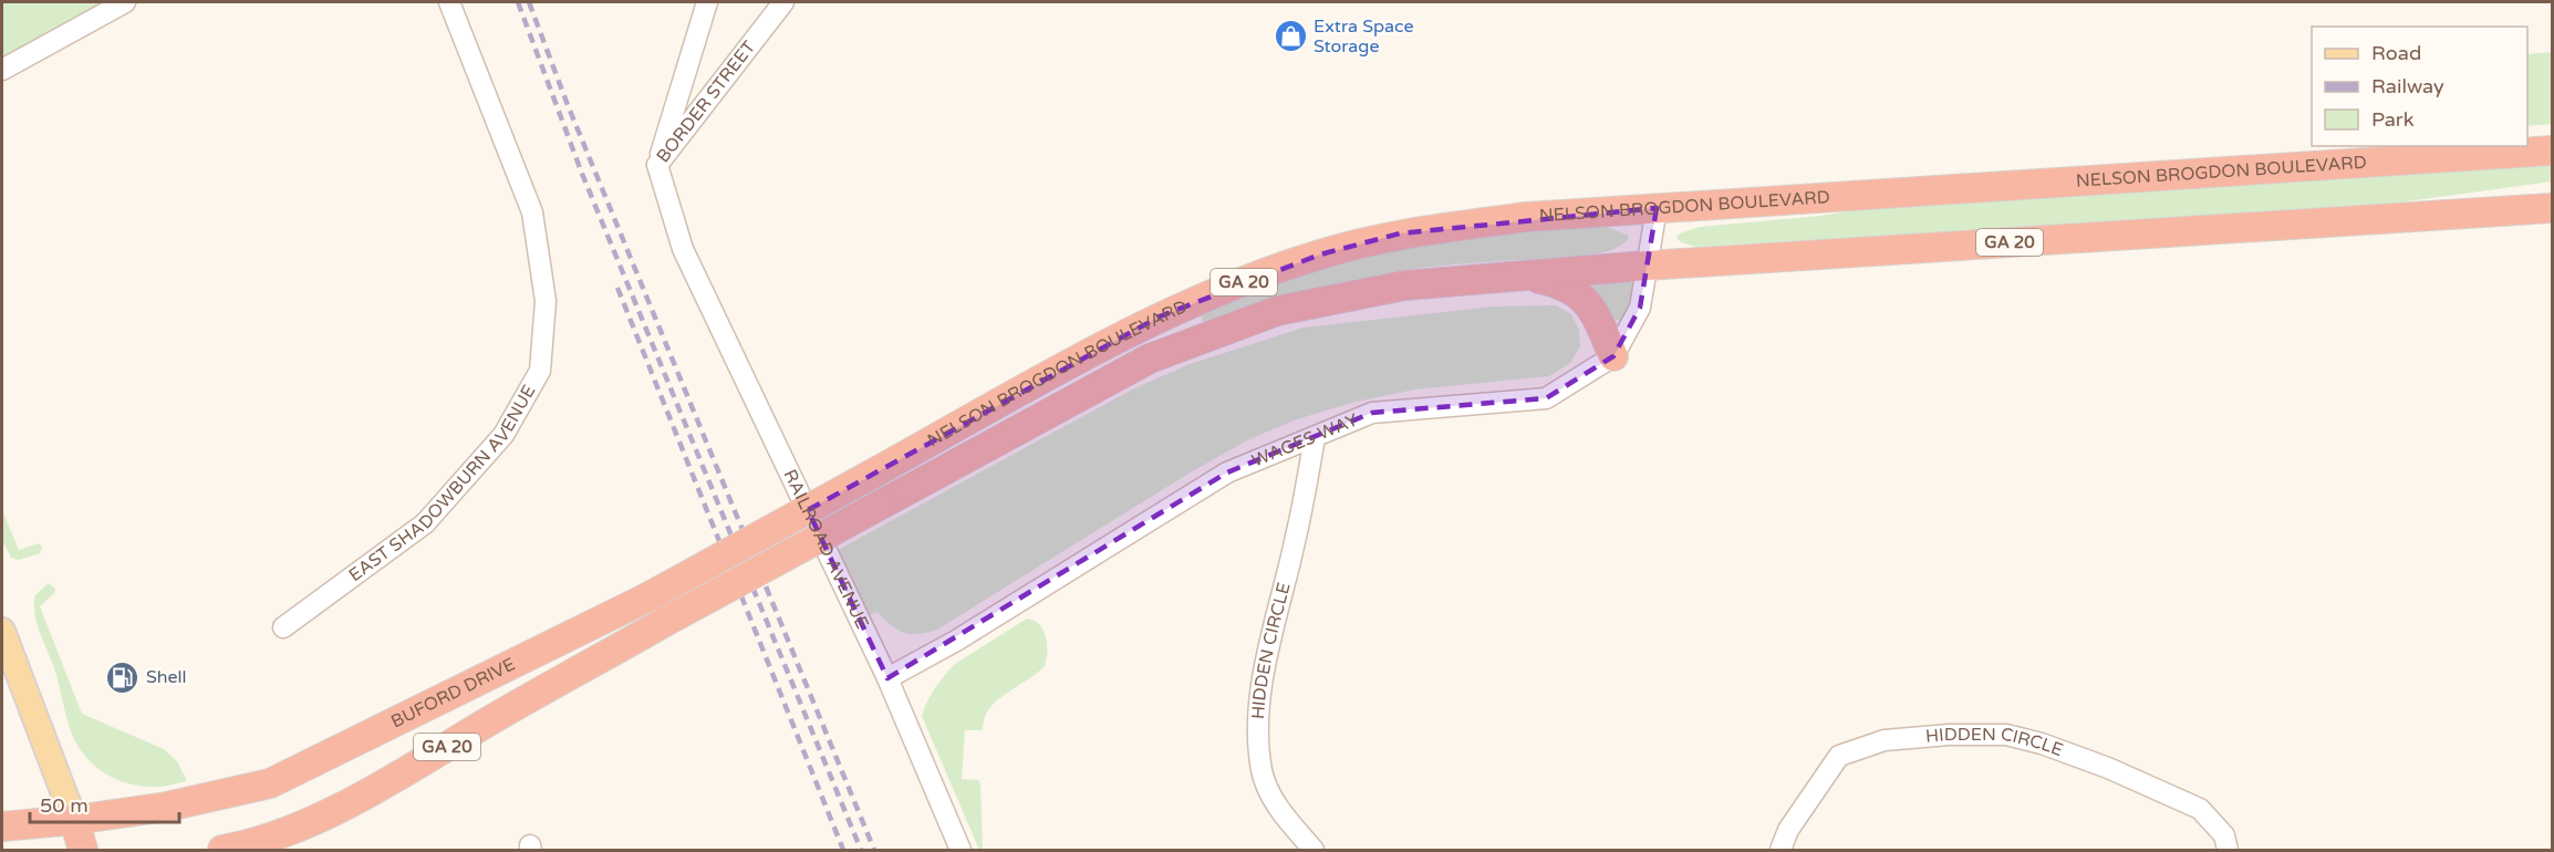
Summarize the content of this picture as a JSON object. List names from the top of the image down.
{
  "streets": {
    "highway": ["NELSON BROGDON BOULEVARD", "GA 20", "BUFORD DRIVE"],
    "street": [
      "BORDER STREET",
      "WAGES WAY",
      "EAST SHADOWBURN AVENUE",
      "RAILROAD AVENUE",
      "HIDDEN CIRCLE"
    ]
  },
  "crossings": [
    ["BORDER STREET", "RAILROAD AVENUE"],
    ["NELSON BROGDON BOULEVARD", "WAGES WAY"],
    ["NELSON BROGDON BOULEVARD", "BUFORD DRIVE"],
    ["WAGES WAY", "RAILROAD AVENUE"],
    ["WAGES WAY", "HIDDEN CIRCLE"]
  ],
  "places": {
    "shop": ["Extra Space Storage"],
    "fuel station": ["Shell"]
  },
  "legend": ["Road", "Railway", "Park"],
  "scale_bar": "50 m"
}
